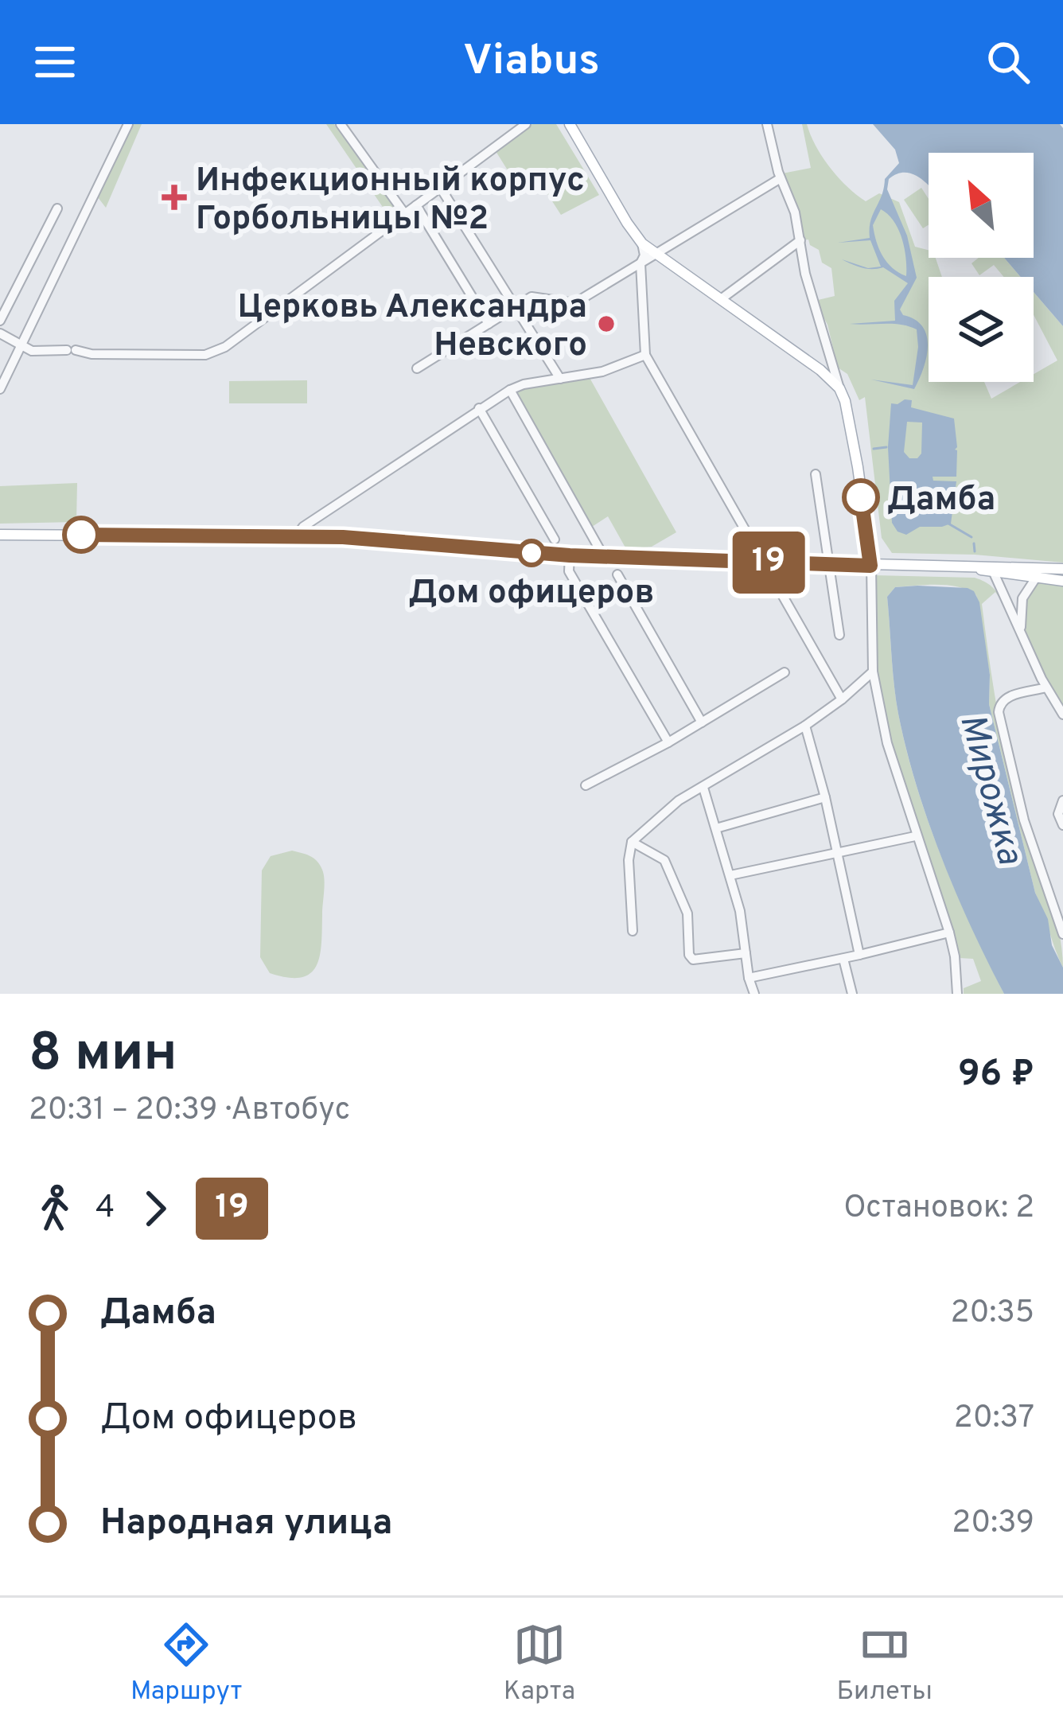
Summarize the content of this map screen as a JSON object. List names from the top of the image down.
{
  "water": ["Мирожка"],
  "places": {
    "health": ["Инфекционный корпус Горбольницы №2"],
    "other": ["Церковь Александра Невского", "Дамба", "Дом офицеров"]
  },
  "lines": ["bus line 19"],
  "north": "top left",
  "page": {
    "header": "Viabus",
    "on_map": "19",
    "heading": ["8 мин", "20:31 – 20:39 · Автобус", "96 ₽"],
    "legs": ["4", "19", "Остановок: 2"],
    "list": [
      {
        "name": "Дамба",
        "value": "20:35"
      },
      {
        "name": "Дом офицеров",
        "value": "20:37"
      },
      {
        "name": "Народная улица",
        "value": "20:39"
      }
    ],
    "tabs": ["Маршрут", "Карта", "Билеты"]
  }
}
